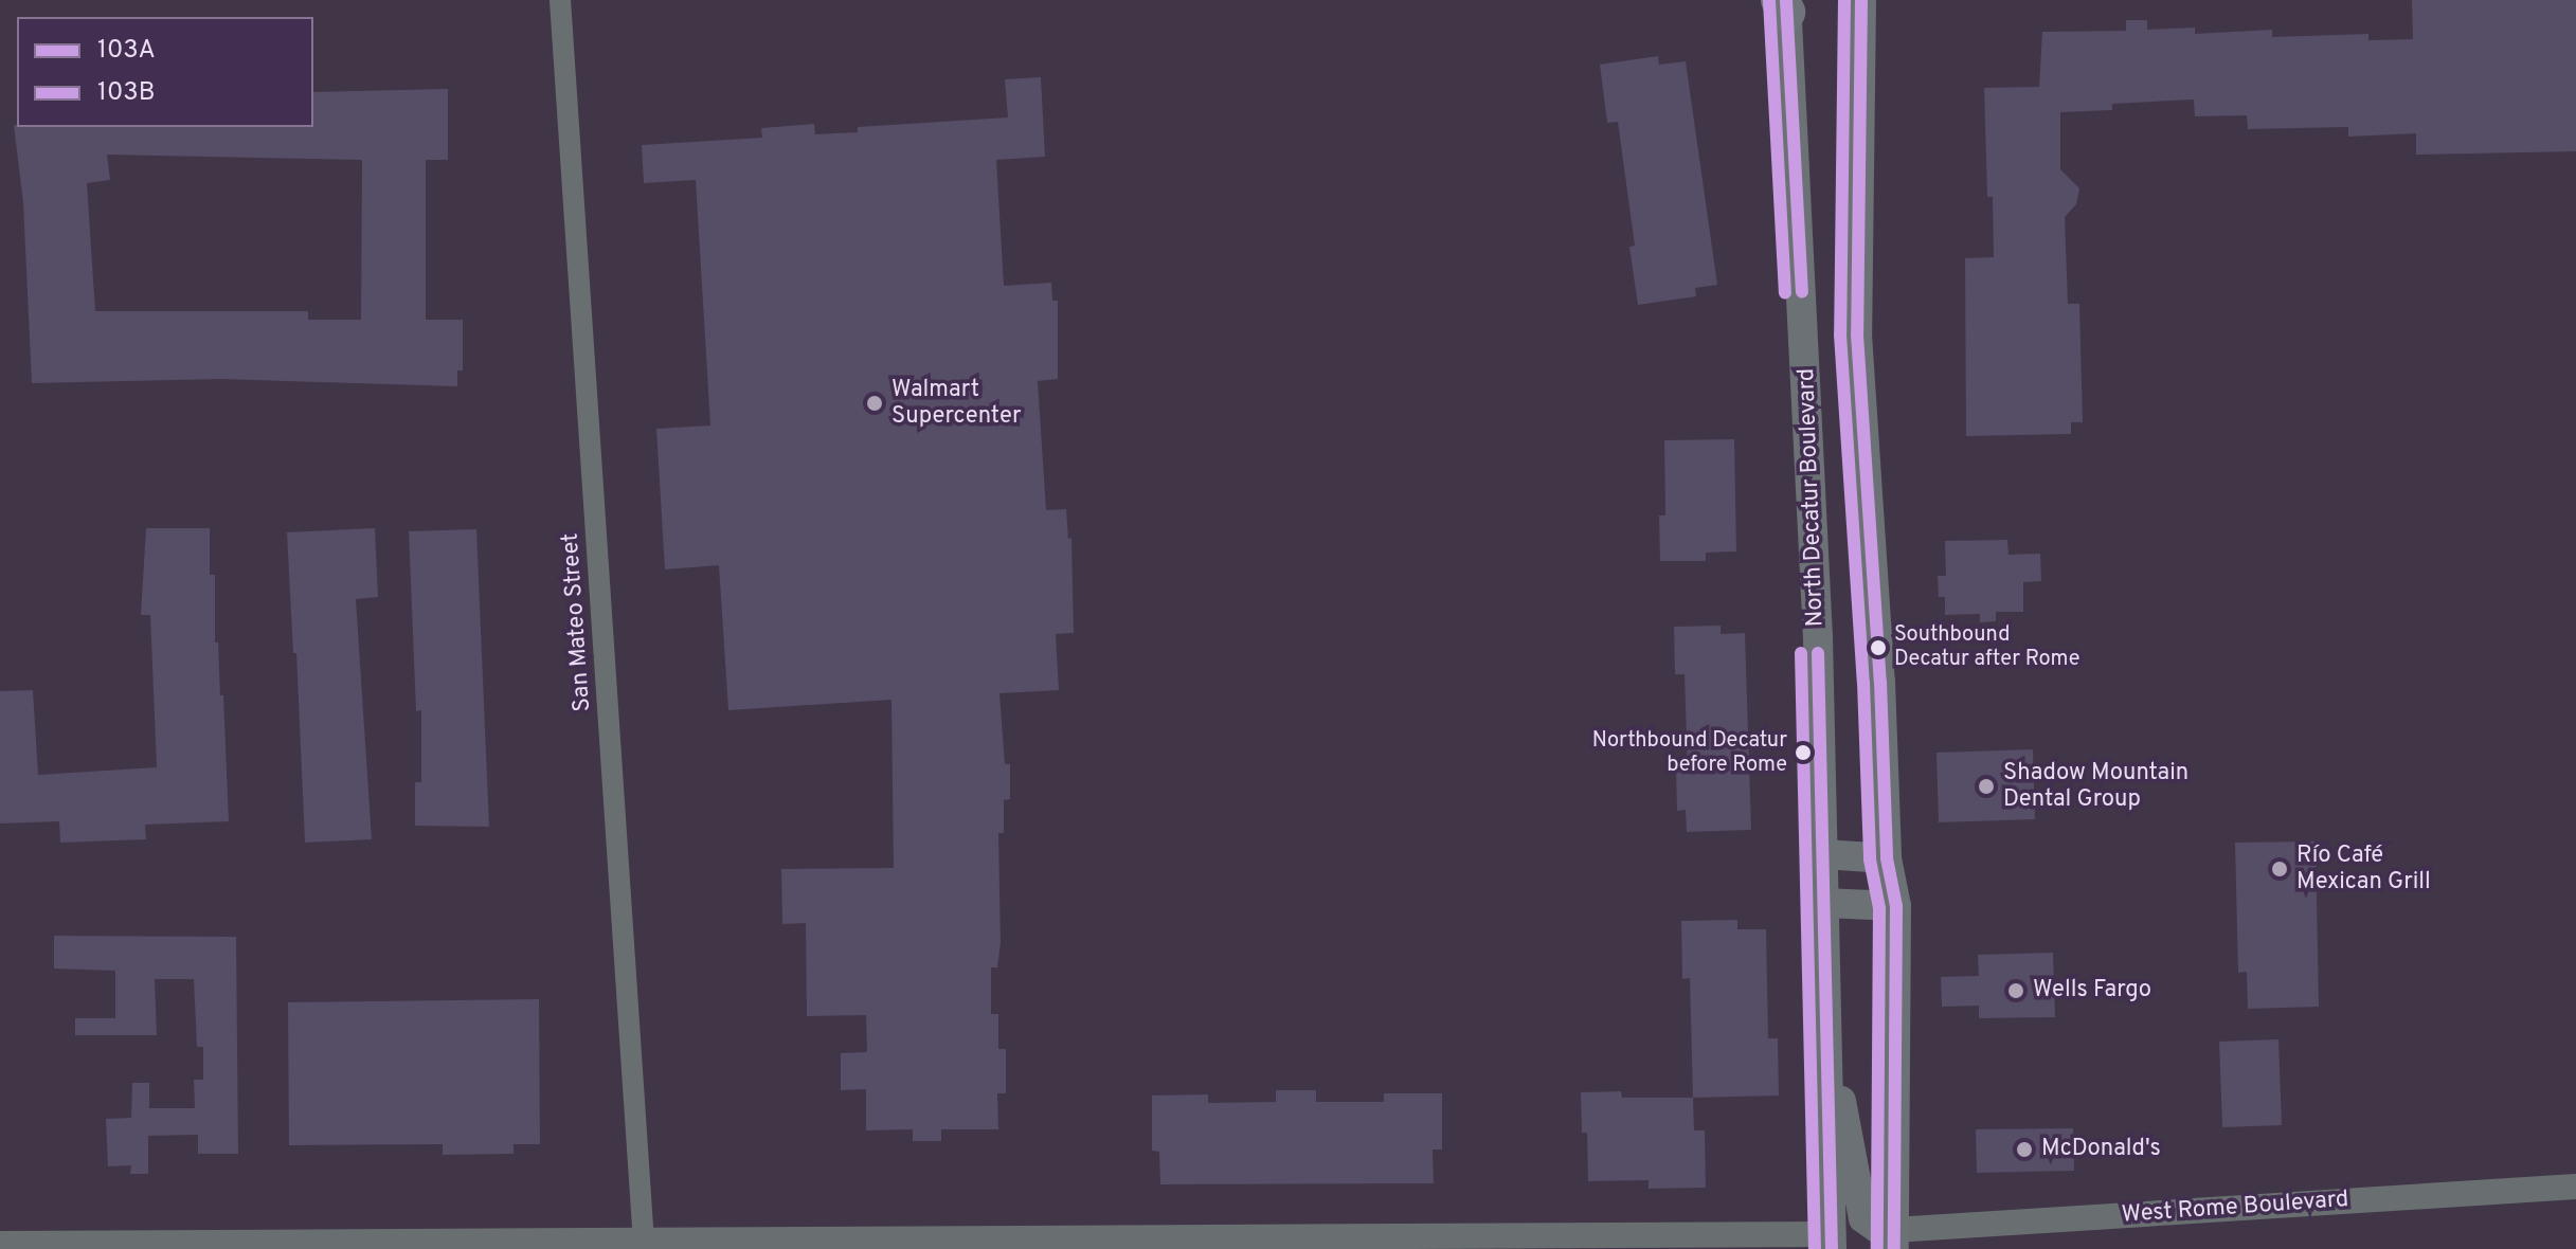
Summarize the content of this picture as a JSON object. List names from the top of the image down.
{
  "streets": {
    "main road": ["North Decatur Boulevard"],
    "street": ["San Mateo Street", "West Rome Boulevard"]
  },
  "places": [
    "Walmart Supercenter",
    "Southbound Decatur after Rome",
    "Northbound Decatur before Rome",
    "Shadow Mountain Dental Group",
    "Río Café Mexican Grill",
    "Wells Fargo",
    "McDonald's"
  ],
  "lines": ["transit line 103A", "transit line 103B"],
  "legend": ["103A", "103B"]
}
